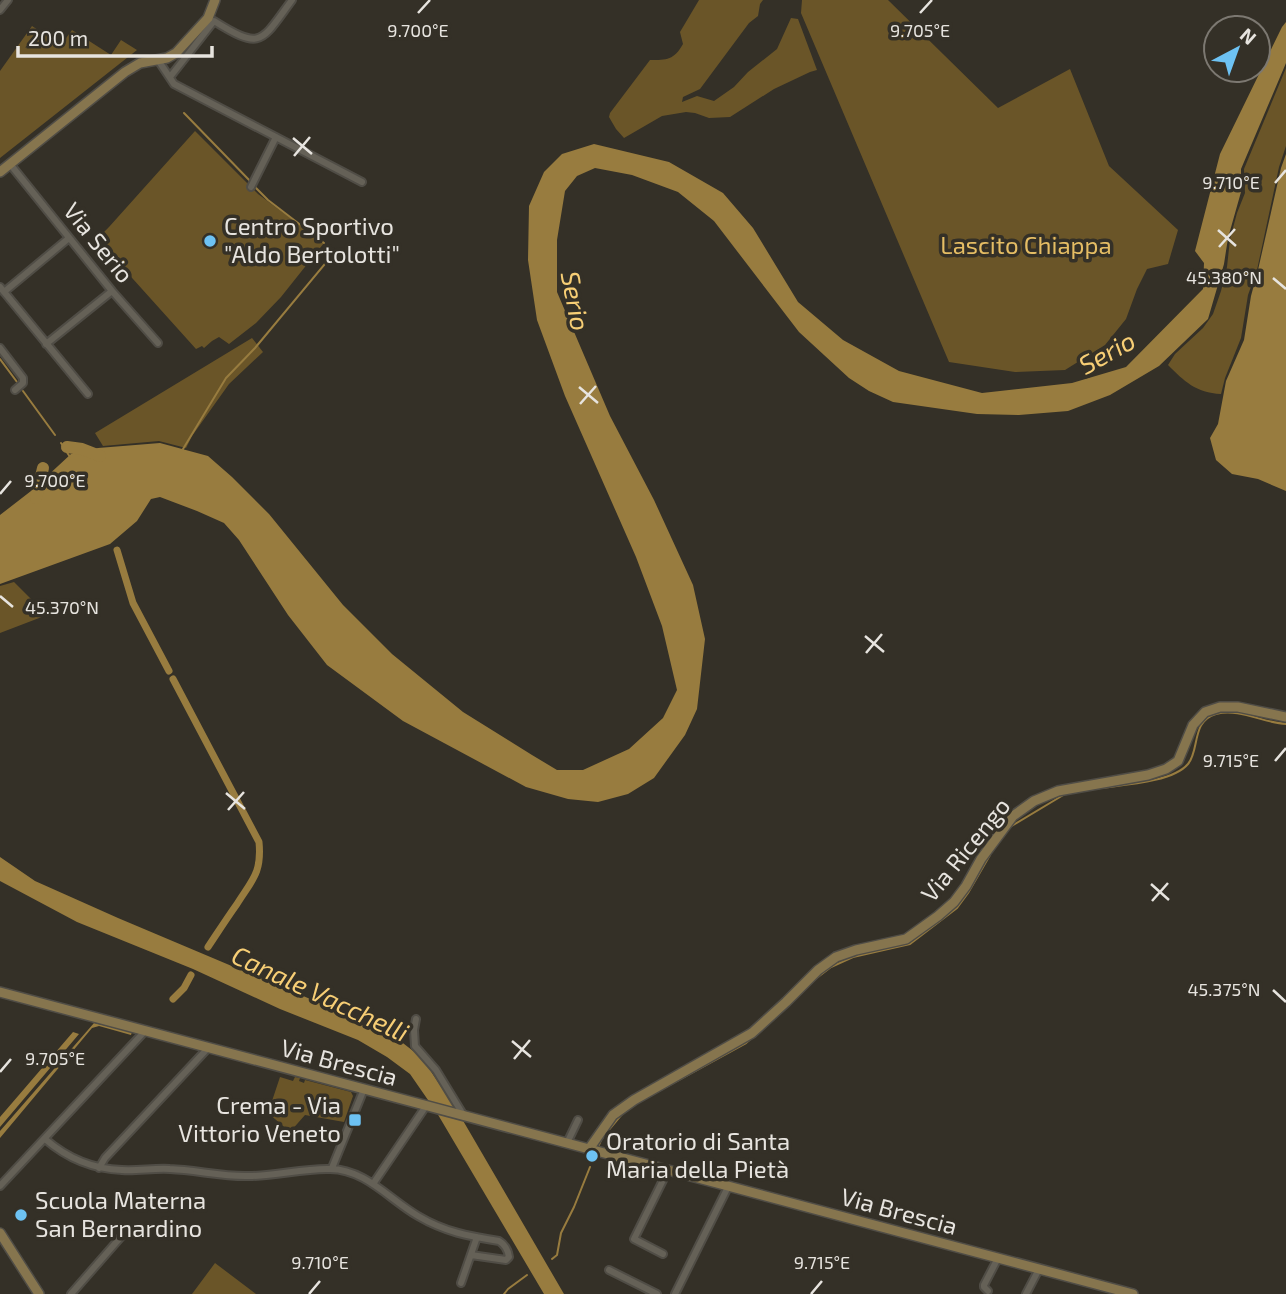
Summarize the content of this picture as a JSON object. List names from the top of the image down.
{
  "streets": {
    "street": ["Via Serio", "Via Ricengo", "Via Brescia"]
  },
  "crossings": [
    ["Via Ricengo", "Via Brescia"]
  ],
  "water": ["Serio", "Canale Vacchelli"],
  "parks": ["Lascito Chiappa"],
  "places": {
    "other": ["Centro Sportivo \"Aldo Bertolotti\"", "Oratorio di Santa Maria della Pietà", "Scuola Materna San Bernardino"],
    "transit": ["Crema - Via Vittorio Veneto"]
  },
  "scale_bar": "200 m",
  "north": "top right",
  "coordinates": [
    "9.705°E",
    "9.700°E",
    "9.710°E",
    "45.380°N",
    "45.370°N",
    "9.715°E",
    "45.375°N"
  ]
}
